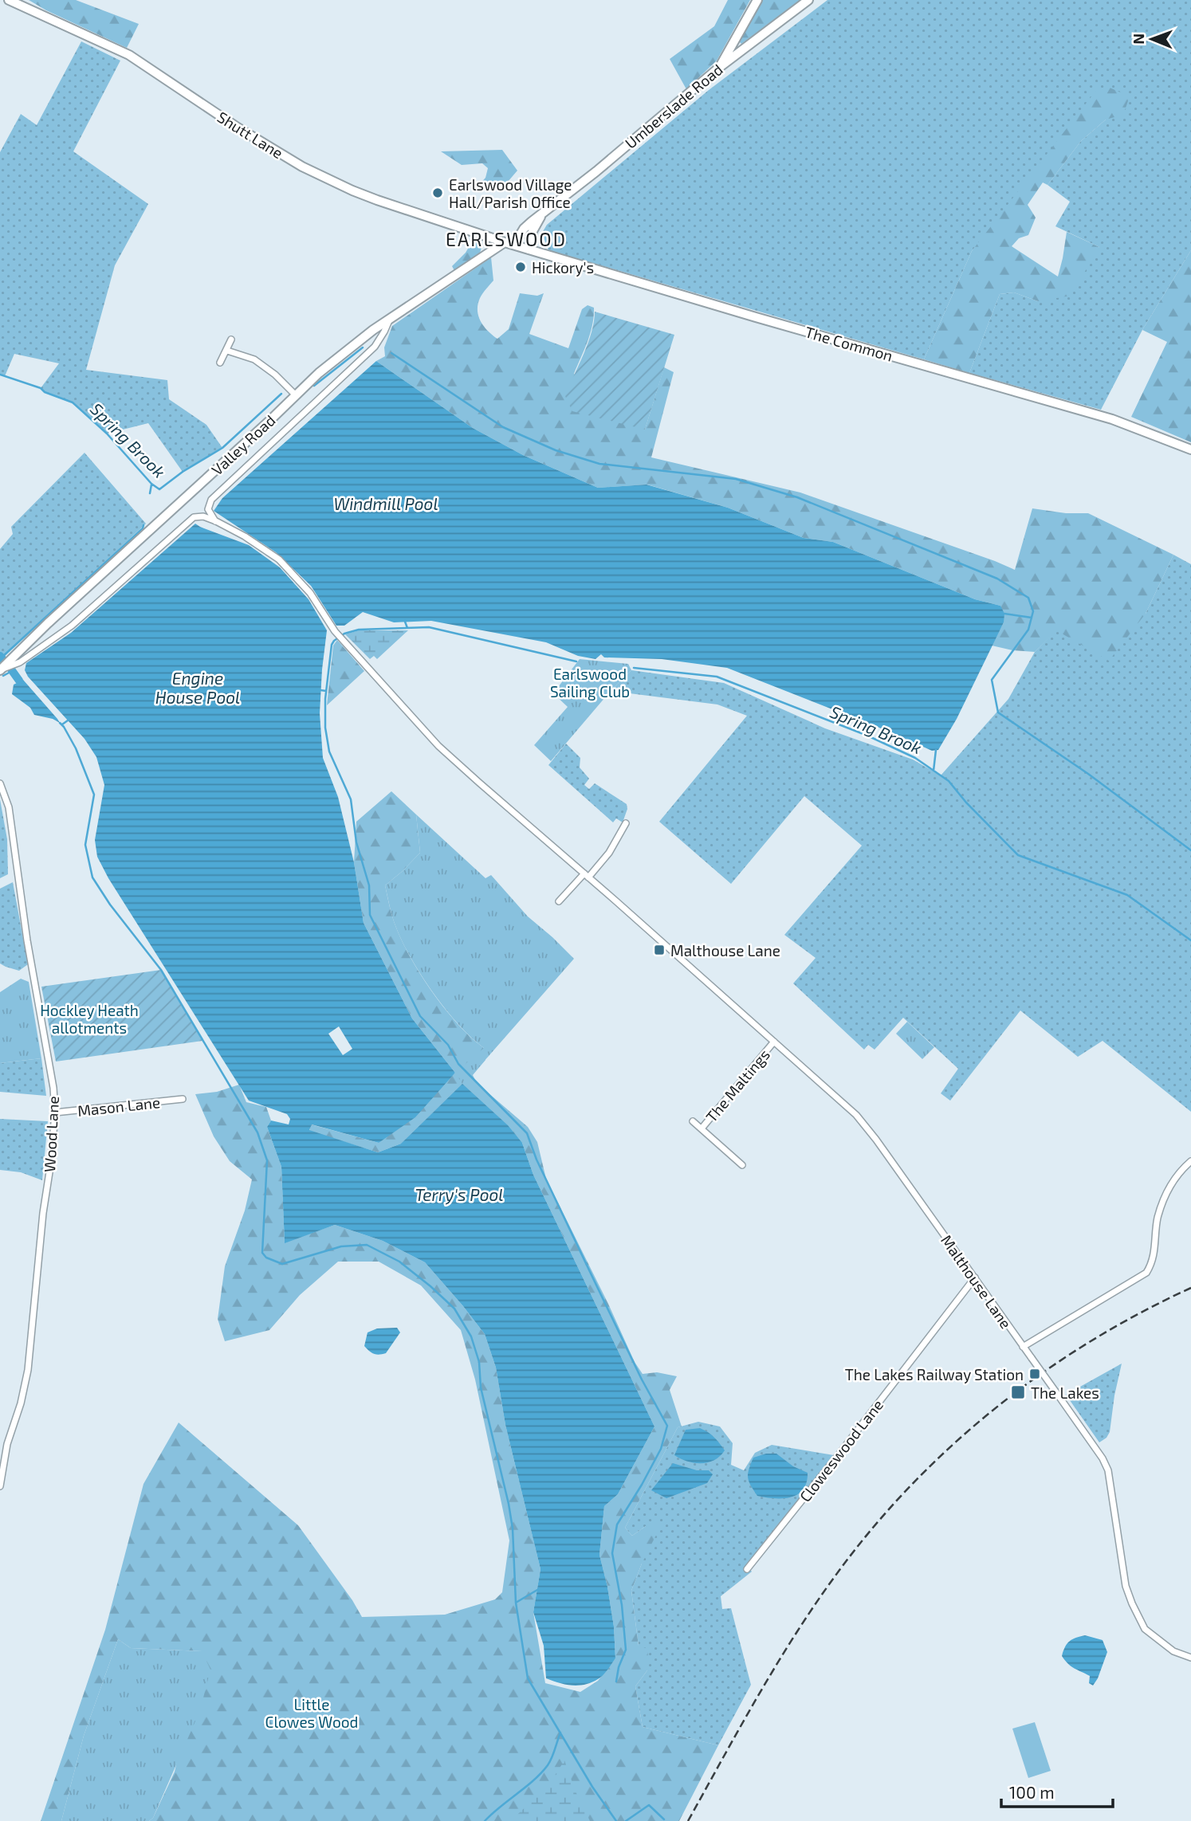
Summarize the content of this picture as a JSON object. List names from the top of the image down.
{
  "streets": {
    "main road": [
      "Umberslade Road",
      "Shutt Lane",
      "The Common",
      "Valley Road"
    ],
    "street": [
      "The Maltings",
      "Mason Lane",
      "Wood Lane",
      "Malthouse Lane",
      "Cloweswood Lane"
    ]
  },
  "crossings": [
    ["Umberslade Road", "Shutt Lane"],
    ["Umberslade Road", "The Common"],
    ["Umberslade Road", "Valley Road"],
    ["Shutt Lane", "The Common"],
    ["Shutt Lane", "Valley Road"],
    ["The Common", "Valley Road"],
    ["The Maltings", "Malthouse Lane"],
    ["Mason Lane", "Wood Lane"],
    ["Malthouse Lane", "Cloweswood Lane"]
  ],
  "districts": ["EARLSWOOD"],
  "water": [
    "Spring Brook",
    "Windmill Pool",
    "Engine House Pool",
    "Terry's Pool"
  ],
  "parks": ["Earlswood Sailing Club", "Hockley Heath allotments", "Little Clowes Wood"],
  "places": {
    "other": ["Earlswood Village Hall/Parish Office", "Hickory's"],
    "transit": ["Malthouse Lane", "The Lakes Railway Station", "The Lakes"]
  },
  "scale_bar": "100 m",
  "north": "left"
}
